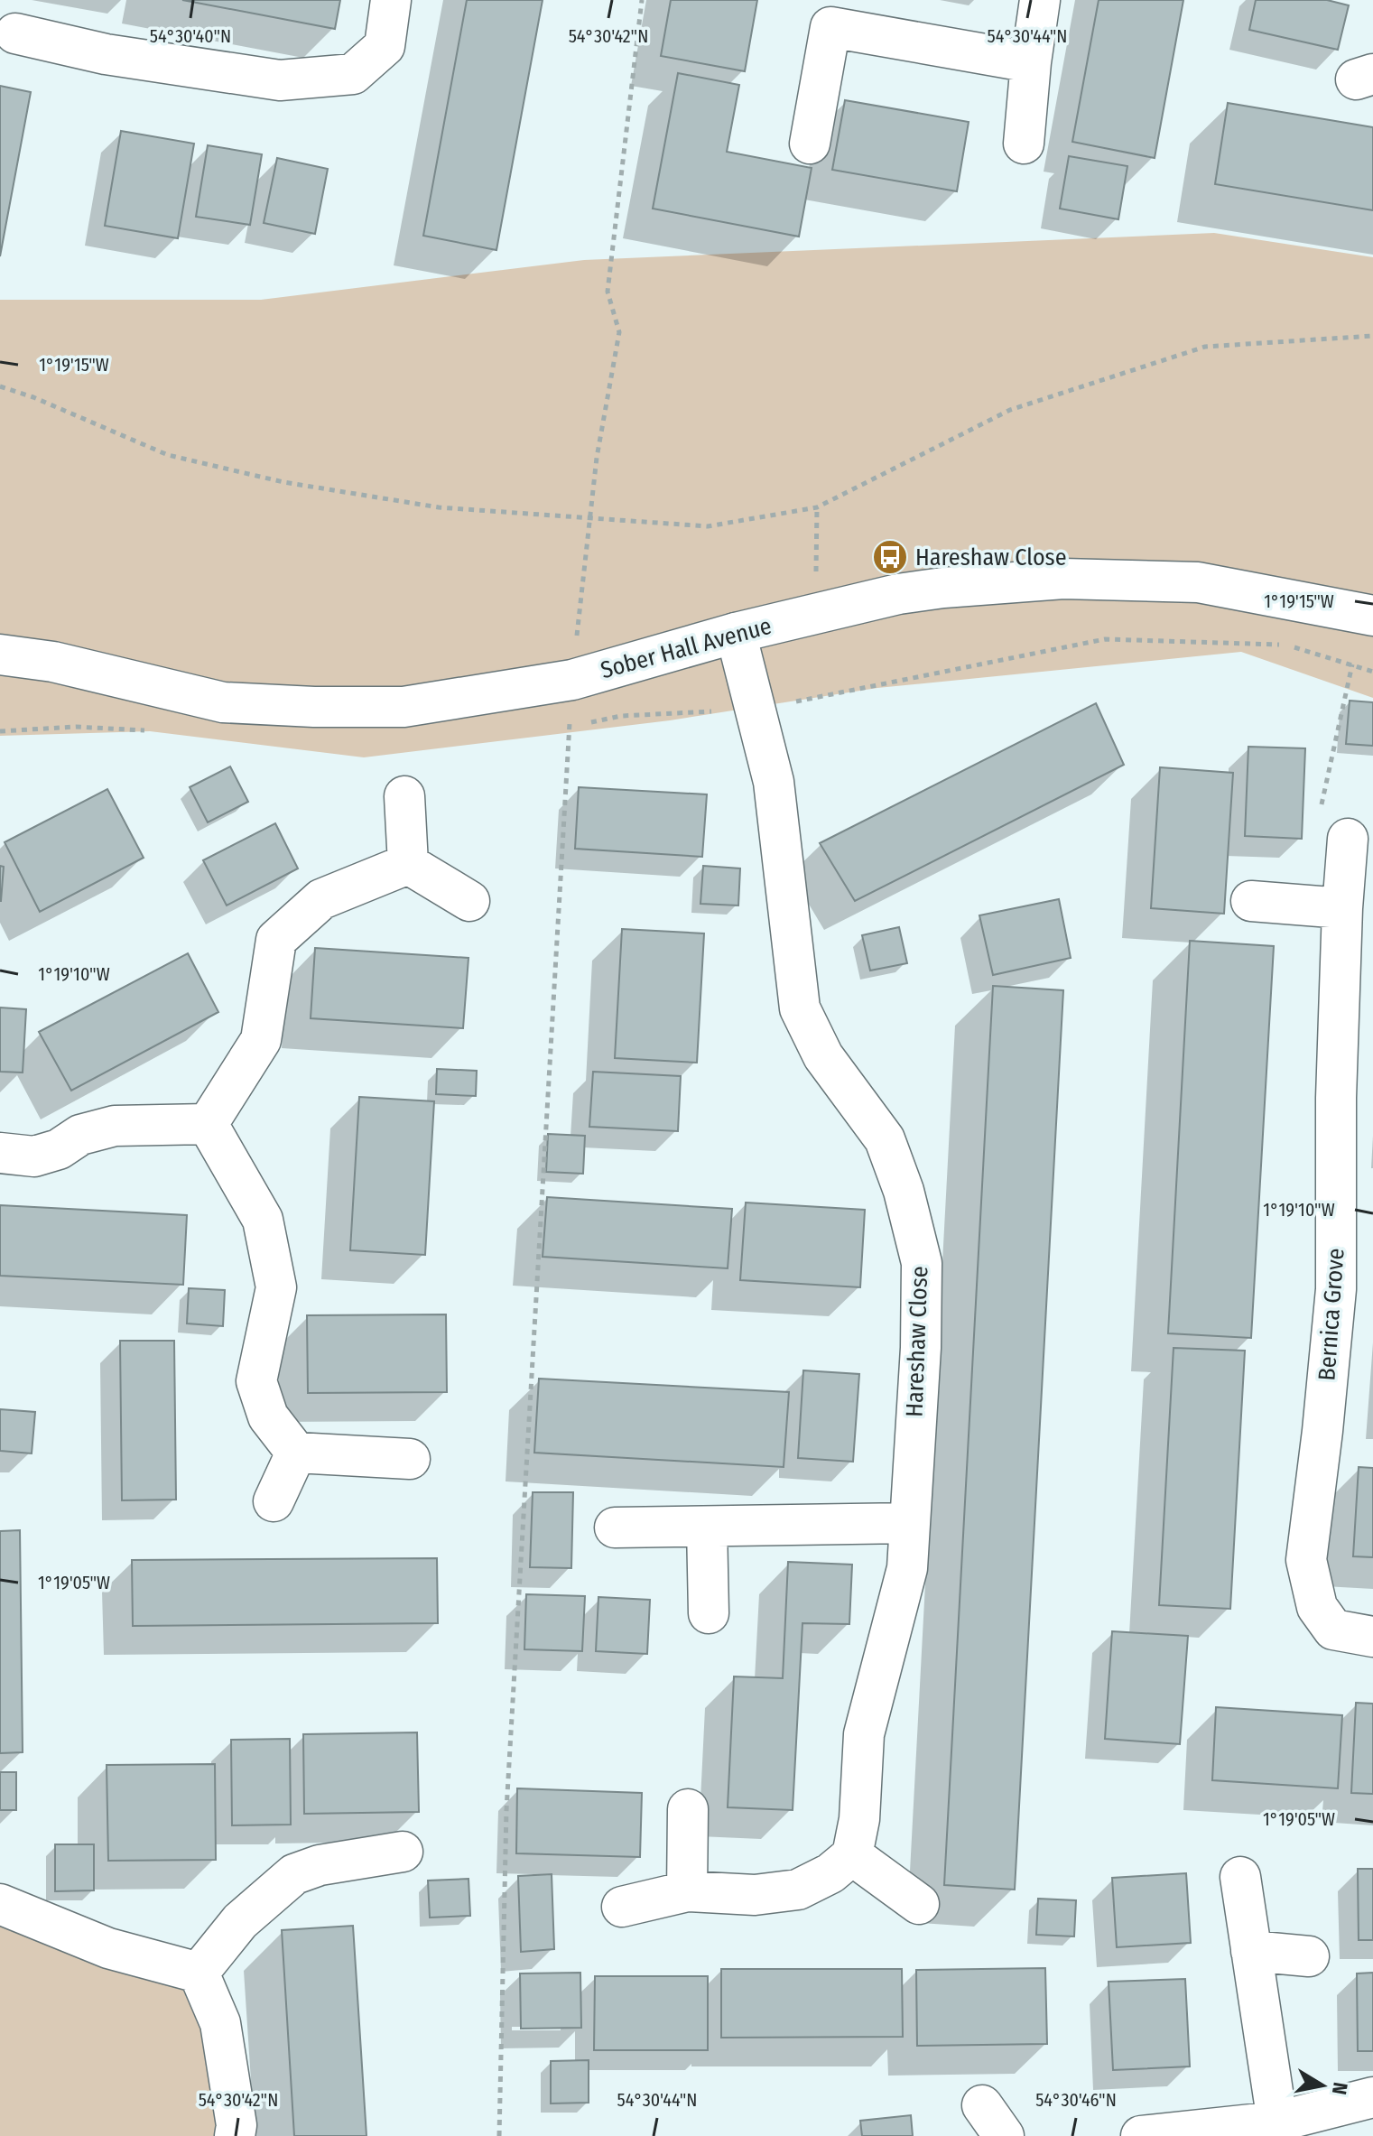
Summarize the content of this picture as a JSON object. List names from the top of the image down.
{
  "streets": {
    "street": ["Sober Hall Avenue", "Bernica Grove", "Hareshaw Close"]
  },
  "crossings": [
    ["Sober Hall Avenue", "Hareshaw Close"]
  ],
  "places": {
    "bus stop": ["Hareshaw Close"]
  },
  "north": "right",
  "coordinates": [
    "54°30'40\"N",
    "54°30'42\"N",
    "54°30'44\"N",
    "1°19'15\"W",
    "1°19'10\"W",
    "1°19'05\"W",
    "54°30'46\"N"
  ]
}
